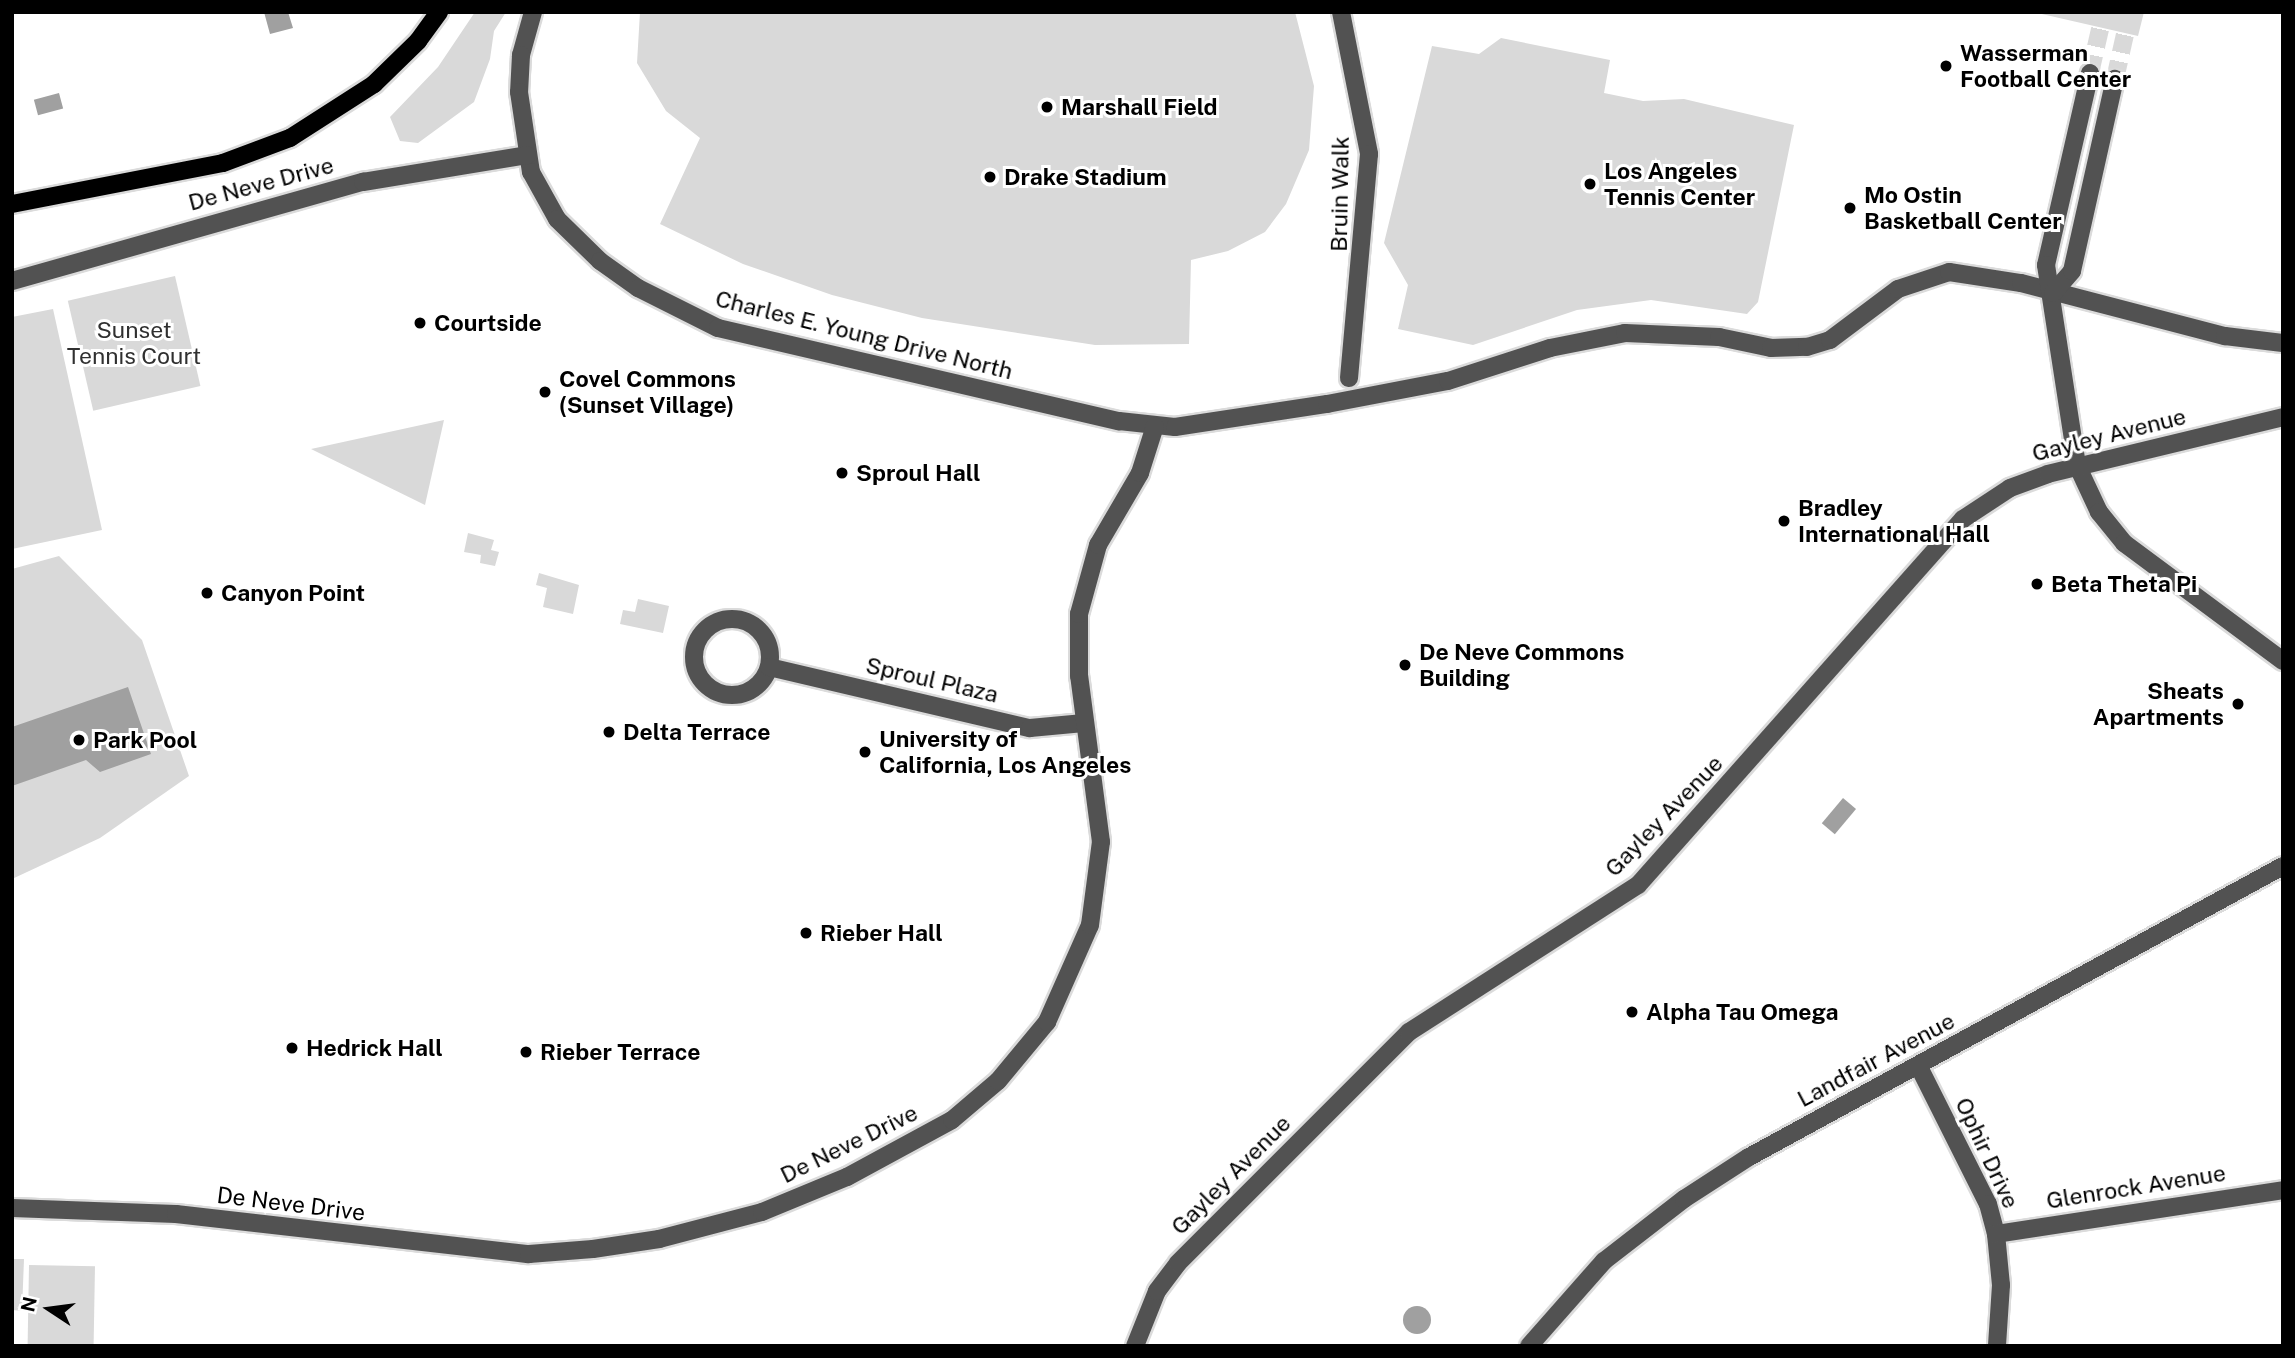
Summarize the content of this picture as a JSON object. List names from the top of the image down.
{
  "streets": {
    "street": [
      "De Neve Drive",
      "Bruin Walk",
      "Charles E. Young Drive North",
      "Gayley Avenue",
      "Sproul Plaza",
      "Landfair Avenue",
      "Ophir Drive",
      "Glenrock Avenue"
    ]
  },
  "crossings": [
    ["De Neve Drive", "Charles E. Young Drive North"],
    ["De Neve Drive", "Sproul Plaza"],
    ["Landfair Avenue", "Ophir Drive"],
    ["Ophir Drive", "Glenrock Avenue"]
  ],
  "parks": ["Sunset Tennis Court"],
  "places": [
    "Wasserman Football Center",
    "Marshall Field",
    "Drake Stadium",
    "Los Angeles Tennis Center",
    "Mo Ostin Basketball Center",
    "Courtside",
    "Covel Commons (Sunset Village)",
    "Sproul Hall",
    "Bradley International Hall",
    "Beta Theta Pi",
    "Canyon Point",
    "De Neve Commons Building",
    "Sheats Apartments",
    "Delta Terrace",
    "Park Pool",
    "University of California, Los Angeles",
    "Rieber Hall",
    "Alpha Tau Omega",
    "Hedrick Hall",
    "Rieber Terrace"
  ],
  "north": "left"
}
